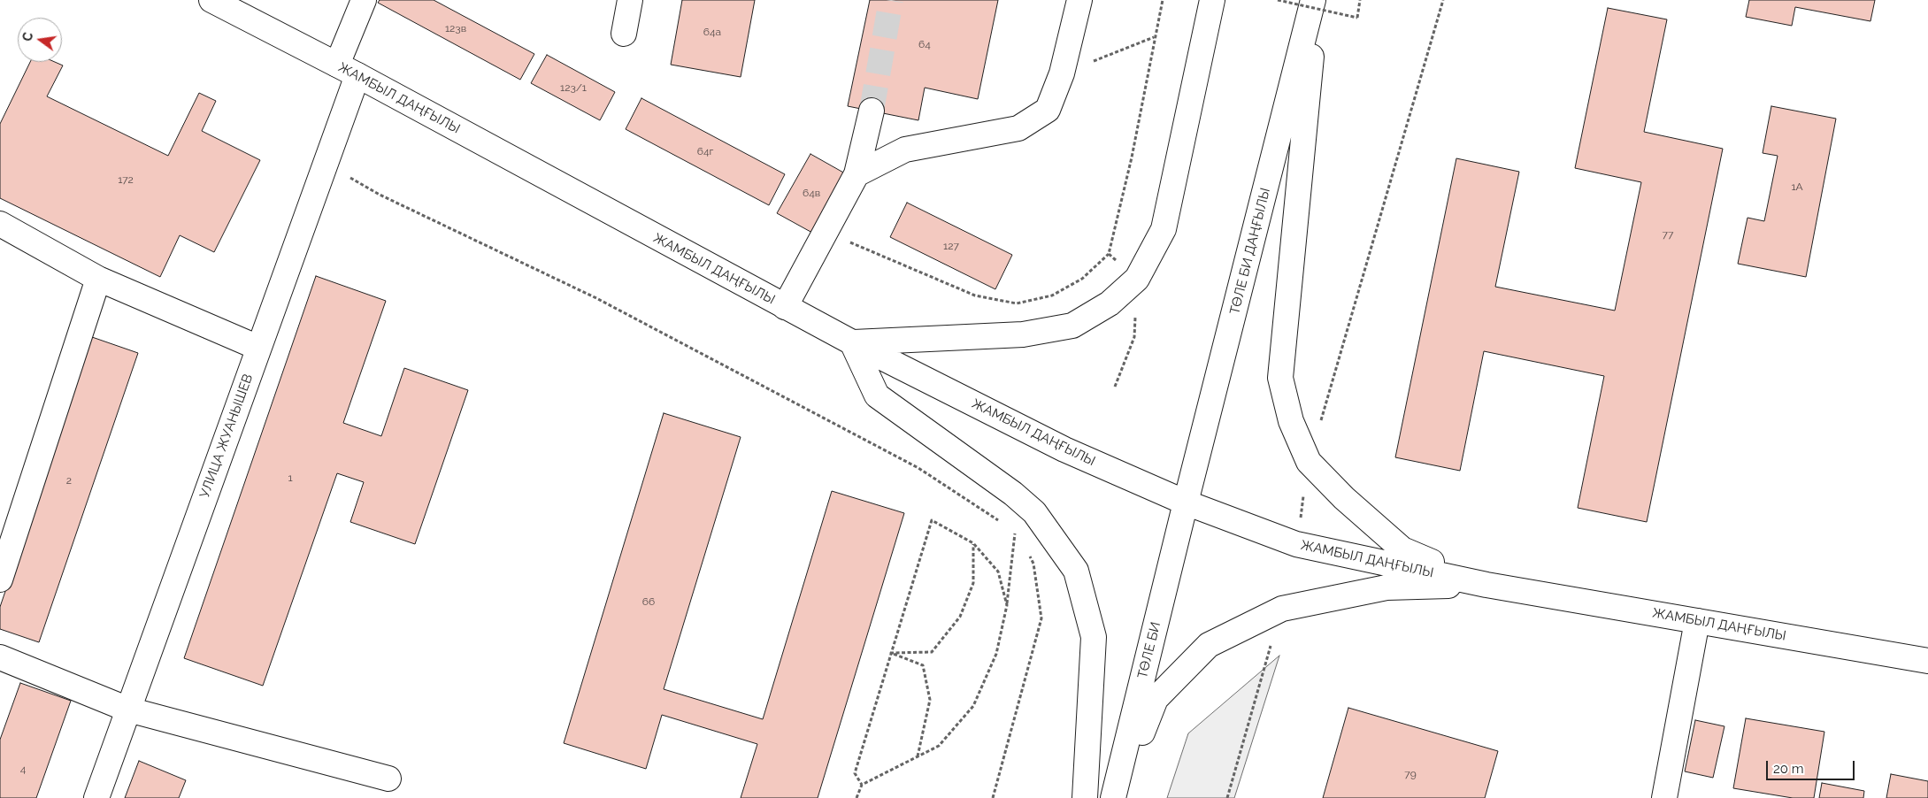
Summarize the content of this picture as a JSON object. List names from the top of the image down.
{
  "streets": {
    "main road": [
      "ЖАМБЫЛ ДАҢҒЫЛЫ",
      "ТӨЛЕ БИ ДАҢҒЫЛЫ",
      "УЛИЦА ЖУАНЫШЕВ",
      "ТӨЛЕ БИ"
    ]
  },
  "crossings": [
    ["ЖАМБЫЛ ДАҢҒЫЛЫ", "ТӨЛЕ БИ ДАҢҒЫЛЫ"],
    ["ЖАМБЫЛ ДАҢҒЫЛЫ", "УЛИЦА ЖУАНЫШЕВ"],
    ["ЖАМБЫЛ ДАҢҒЫЛЫ", "ТӨЛЕ БИ"],
    ["ТӨЛЕ БИ ДАҢҒЫЛЫ", "ТӨЛЕ БИ"]
  ],
  "house_numbers": [
    "123в",
    "64а",
    "64",
    "123/1",
    "64г",
    "172",
    "1А",
    "64в",
    "77",
    "127",
    "1",
    "2",
    "66",
    "4",
    "79"
  ],
  "scale_bar": "20 m",
  "north": "left"
}
